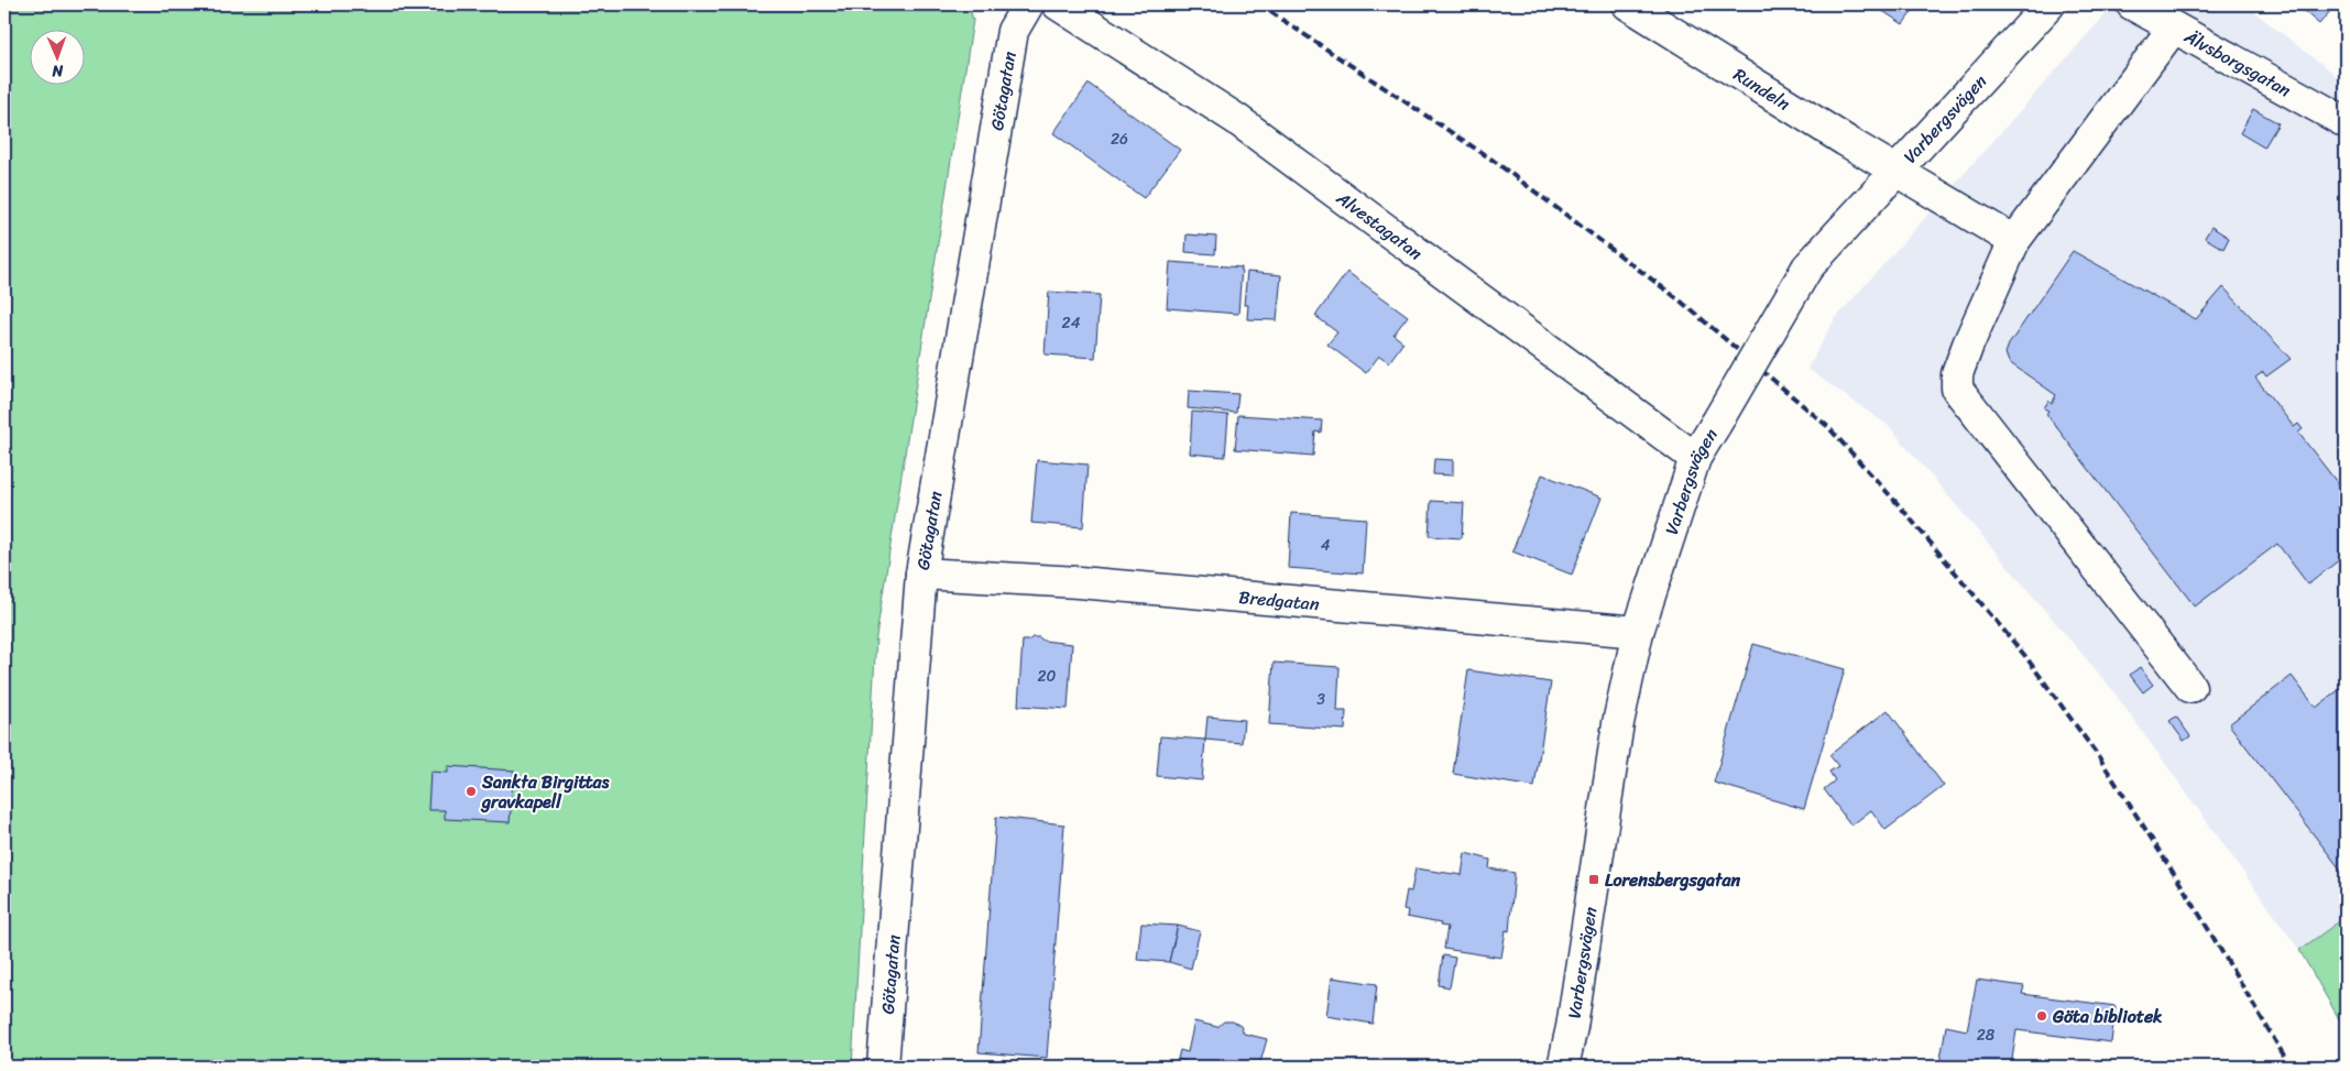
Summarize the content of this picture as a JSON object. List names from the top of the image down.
{
  "streets": {
    "street": [
      "Älvsborgsgatan",
      "Rundeln",
      "Götagatan",
      "Varbergsvägen",
      "Alvestagatan",
      "Bredgatan"
    ]
  },
  "crossings": [
    ["Rundeln", "Varbergsvägen"],
    ["Götagatan", "Bredgatan"],
    ["Varbergsvägen", "Alvestagatan"],
    ["Varbergsvägen", "Bredgatan"]
  ],
  "places": {
    "other": ["Sankta Birgittas gravkapell", "Göta bibliotek"],
    "transit": ["Lorensbergsgatan"]
  },
  "house_numbers": [
    "26",
    "24",
    "4",
    "20",
    "3",
    "28"
  ],
  "north": "bottom"
}
